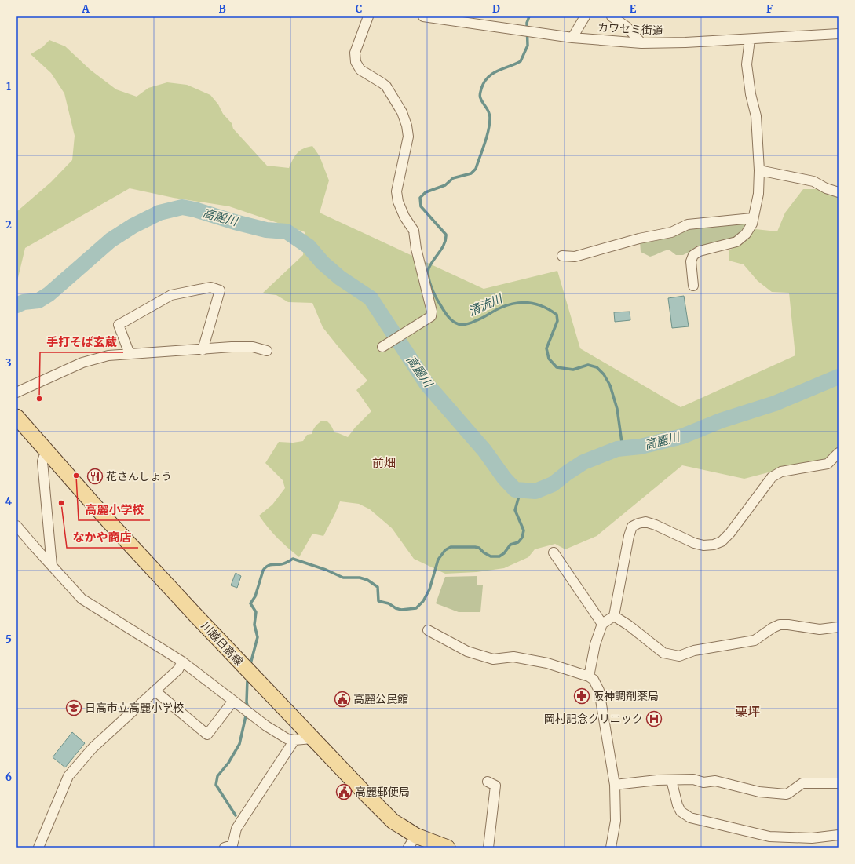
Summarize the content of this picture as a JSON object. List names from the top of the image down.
{
  "streets": {
    "main road": ["川越日高線"],
    "street": ["カワセミ街道"]
  },
  "districts": ["前畑", "栗坪"],
  "water": ["高麗川", "清流川"],
  "places": {
    "other": ["手打そば玄蔵", "高麗小学校", "なかや商店"],
    "restaurant": ["花さんしょう"],
    "pharmacy": ["阪神調剤薬局"],
    "public building": ["高麗公民館", "高麗郵便局"],
    "school or university": ["日高市立高麗小学校"],
    "hospital": ["岡村記念クリニック"]
  },
  "grid": {
    "columns": [
      "A",
      "B",
      "C",
      "D",
      "E",
      "F"
    ],
    "rows": [
      "1",
      "2",
      "3",
      "4",
      "5",
      "6"
    ]
  }
}
